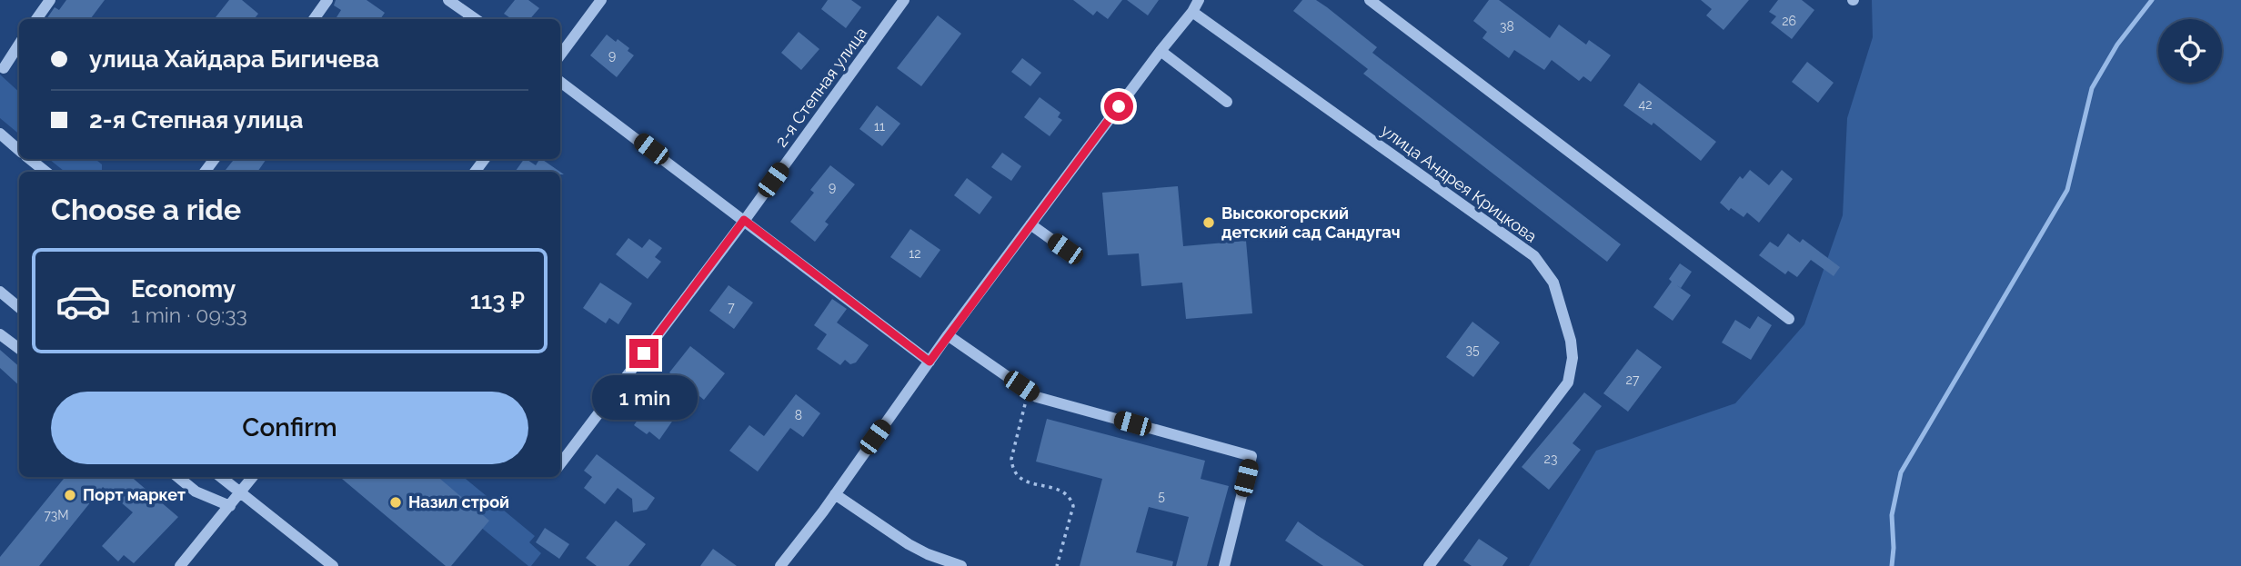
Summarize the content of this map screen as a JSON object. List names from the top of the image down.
{
  "streets": {
    "street": ["2-я Степная улица", "улица Андрея Крицкова"]
  },
  "places": ["Высокогорский детский сад Сандугач", "Порт маркет", "Назил строй"],
  "house_numbers": [
    "26",
    "38",
    "9",
    "42",
    "11",
    "9",
    "12",
    "7",
    "35",
    "27",
    "8",
    "23",
    "5",
    "73М"
  ],
  "page": {
    "banner": ["улица Хайдара Бигичева", "2-я Степная улица"],
    "heading": "Choose a ride",
    "list": [
      {
        "name": "Economy",
        "note": "1 min · 09:33",
        "value": "113 ₽"
      }
    ],
    "bubble": "1 min",
    "buttons": "Confirm"
  }
}
